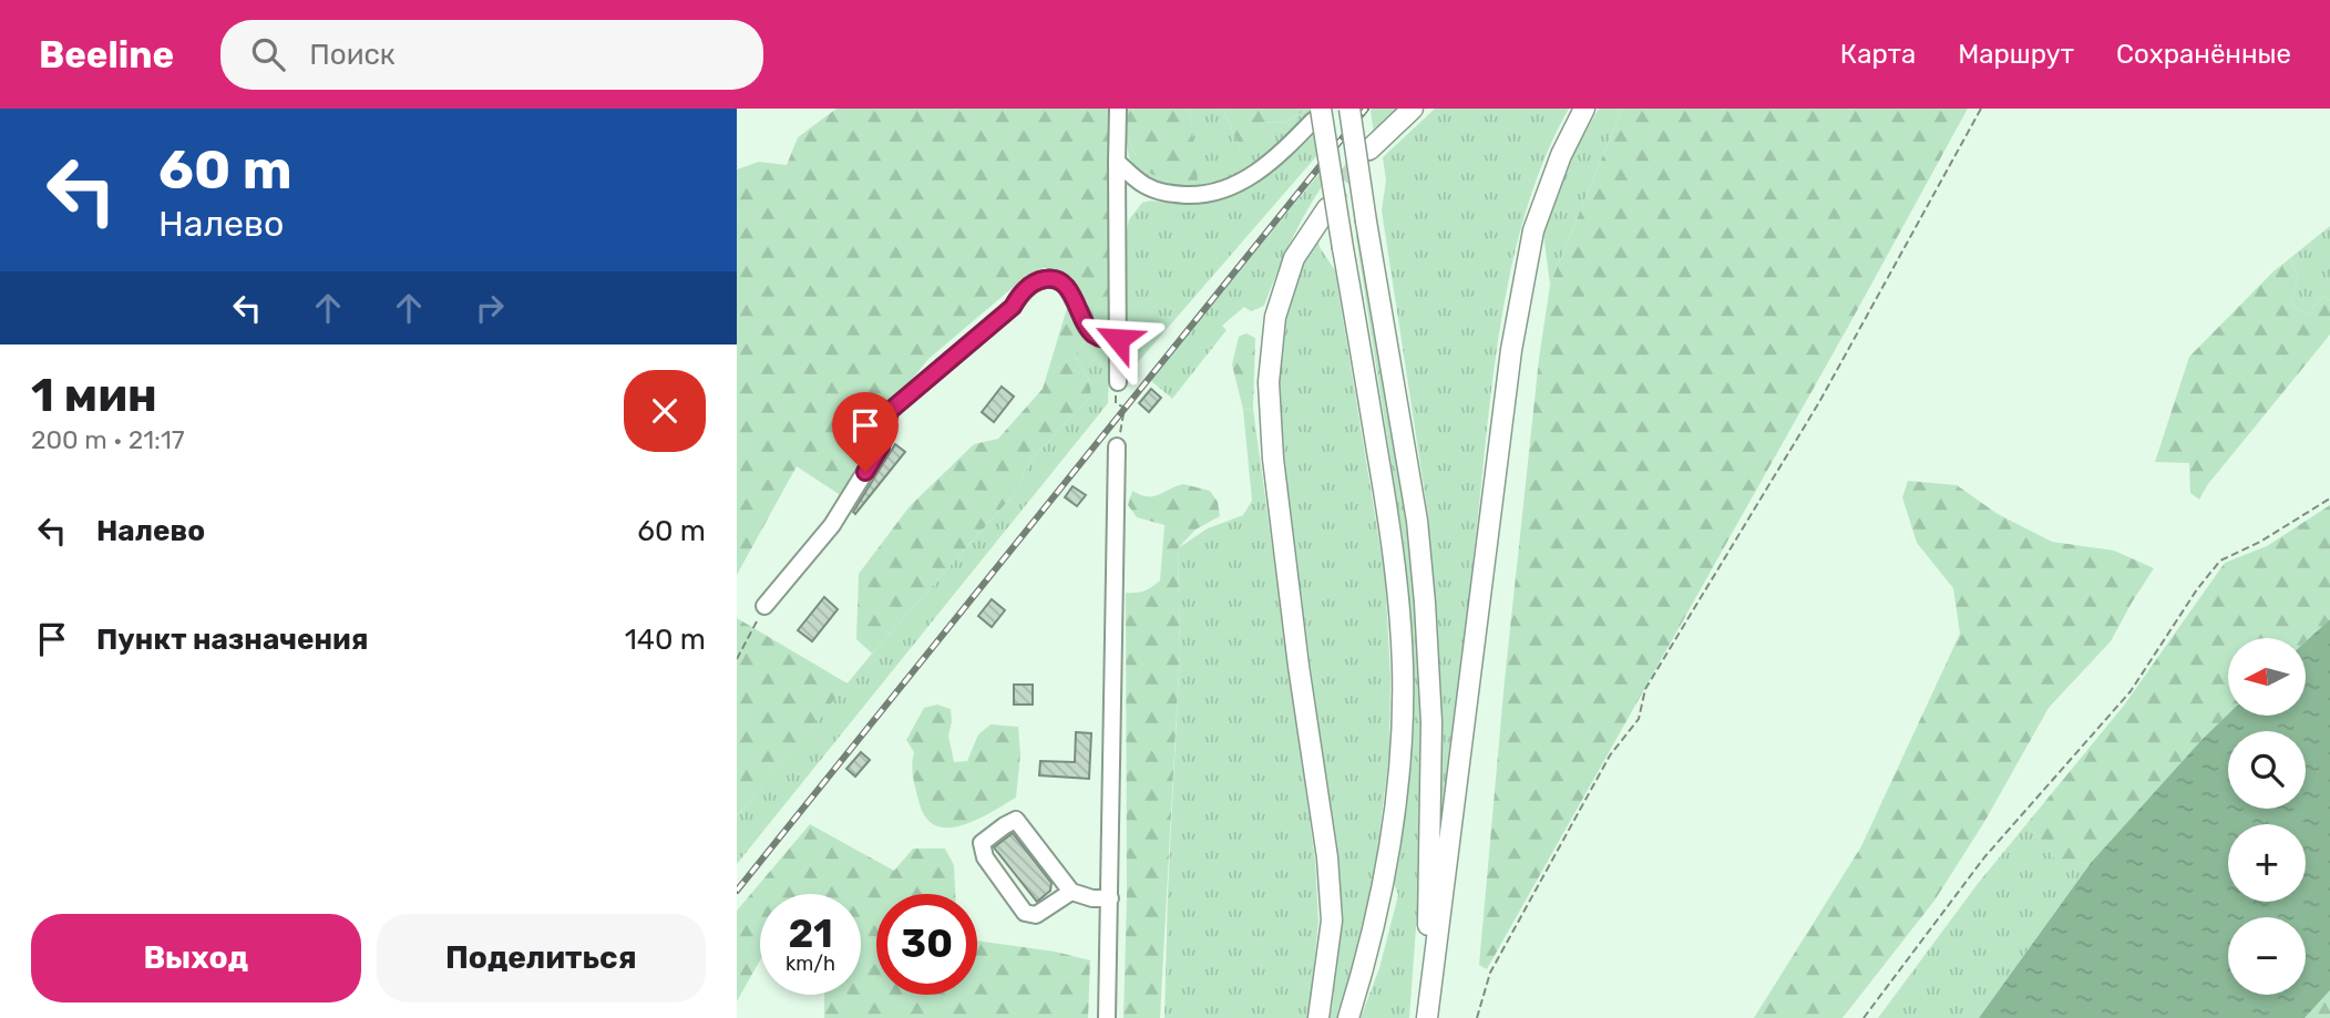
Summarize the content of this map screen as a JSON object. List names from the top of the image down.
{
  "north": "left",
  "page": {
    "header": "Beeline",
    "search": "Поиск",
    "nav": ["Карта", "Маршрут", "Сохранённые"],
    "turn": ["60 m", "Налево"],
    "heading": ["1 мин", "200 m · 21:17"],
    "list": [
      {
        "name": "Налево",
        "value": "60 m"
      },
      {
        "name": "Пункт назначения",
        "value": "140 m"
      }
    ],
    "map_buttons": ["+", "−"],
    "speed": "21 km/h",
    "limit": "30",
    "buttons": ["Выход", "Поделиться"]
  }
}
